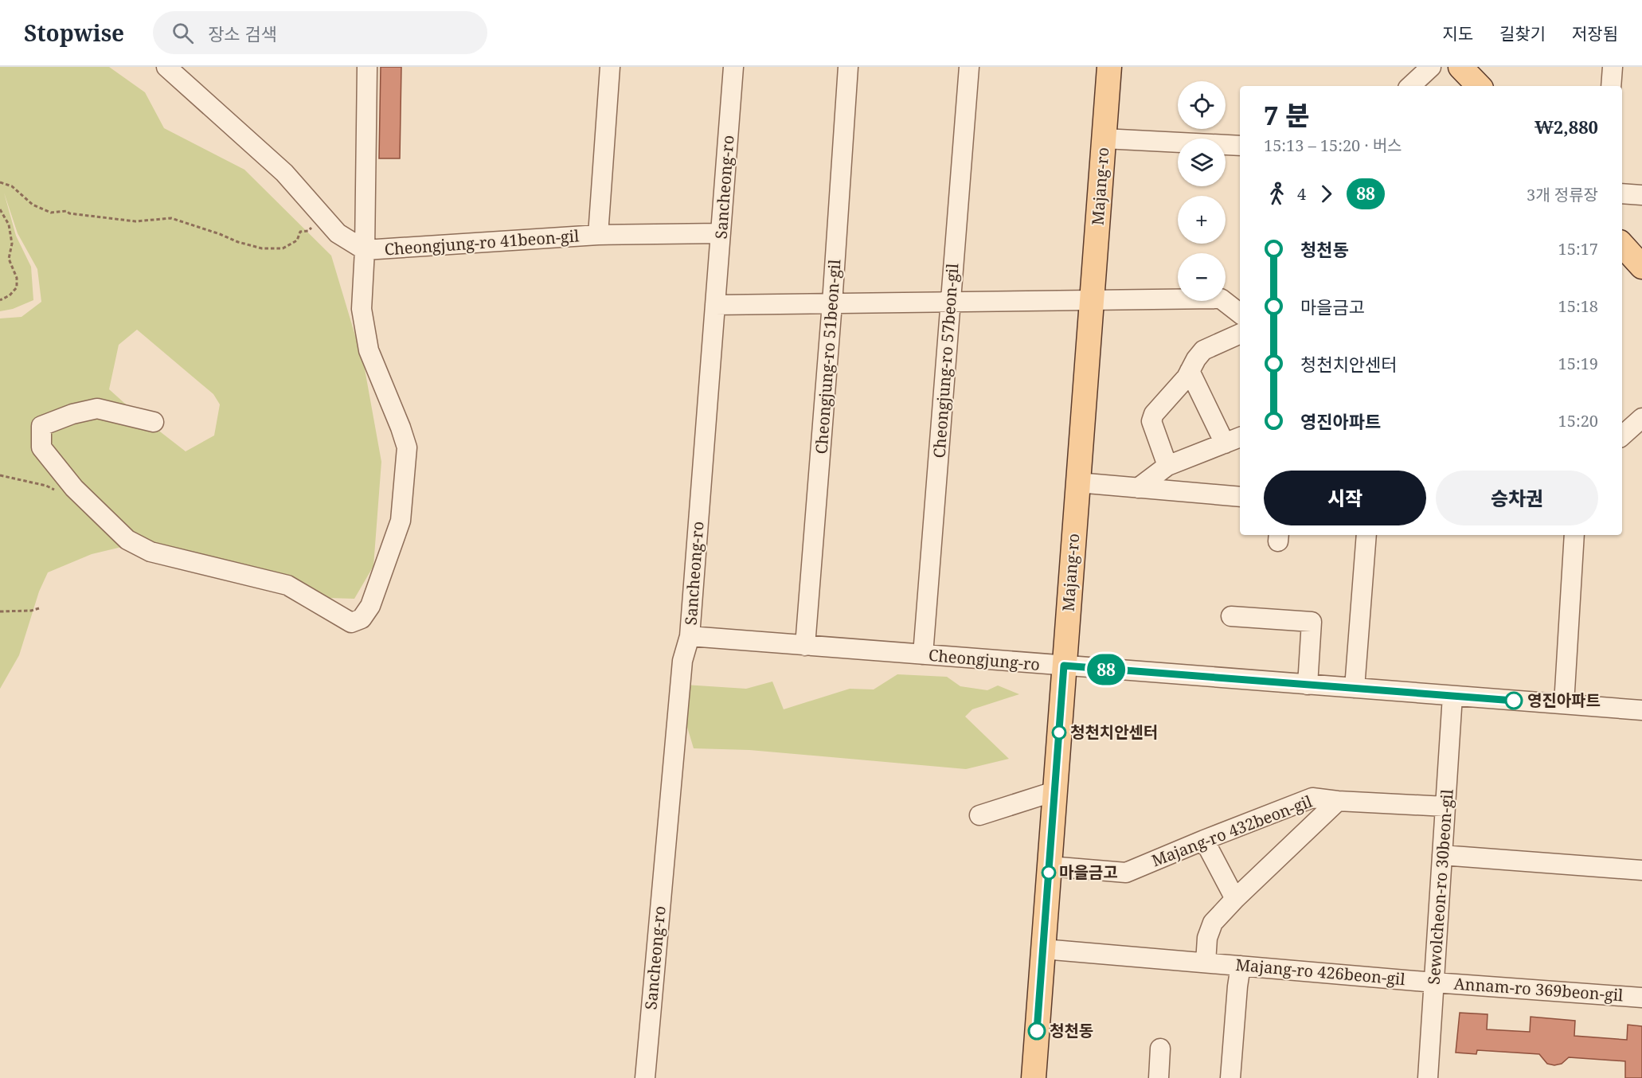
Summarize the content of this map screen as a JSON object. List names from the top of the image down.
{
  "streets": {
    "main road": ["Majang-ro"],
    "street": [
      "Sancheong-ro",
      "Cheongjung-ro 41beon-gil",
      "Cheongjung-ro 51beon-gil",
      "Cheongjung-ro 57beon-gil",
      "Cheongjung-ro",
      "Majang-ro 432beon-gil",
      "Sewolcheon-ro 30beon-gil",
      "Majang-ro 426beon-gil",
      "Annam-ro 369beon-gil"
    ]
  },
  "crossings": [
    ["Majang-ro", "Cheongjung-ro"],
    ["Majang-ro", "Majang-ro 432beon-gil"],
    ["Majang-ro", "Majang-ro 426beon-gil"],
    ["Sancheong-ro", "Cheongjung-ro 41beon-gil"],
    ["Sancheong-ro", "Cheongjung-ro"],
    ["Cheongjung-ro 51beon-gil", "Cheongjung-ro"],
    ["Cheongjung-ro 57beon-gil", "Cheongjung-ro"],
    ["Cheongjung-ro", "Sewolcheon-ro 30beon-gil"],
    ["Majang-ro 432beon-gil", "Sewolcheon-ro 30beon-gil"],
    ["Sewolcheon-ro 30beon-gil", "Majang-ro 426beon-gil"],
    ["Sewolcheon-ro 30beon-gil", "Annam-ro 369beon-gil"],
    ["Majang-ro 426beon-gil", "Annam-ro 369beon-gil"]
  ],
  "places": [
    "영진아파트",
    "청천치안센터",
    "마을금고",
    "청천동"
  ],
  "lines": ["bus line 88"],
  "page": {
    "header": "Stopwise",
    "search": "장소 검색",
    "nav": ["지도", "길찾기", "저장됨"],
    "on_map": "88",
    "map_buttons": ["+", "−"],
    "heading": ["7 분", "15:13 – 15:20 · 버스", "₩2,880"],
    "legs": ["4", "88", "3개 정류장"],
    "list": [
      {
        "name": "청천동",
        "value": "15:17"
      },
      {
        "name": "마을금고",
        "value": "15:18"
      },
      {
        "name": "청천치안센터",
        "value": "15:19"
      },
      {
        "name": "영진아파트",
        "value": "15:20"
      }
    ],
    "buttons": ["시작", "승차권"]
  }
}
